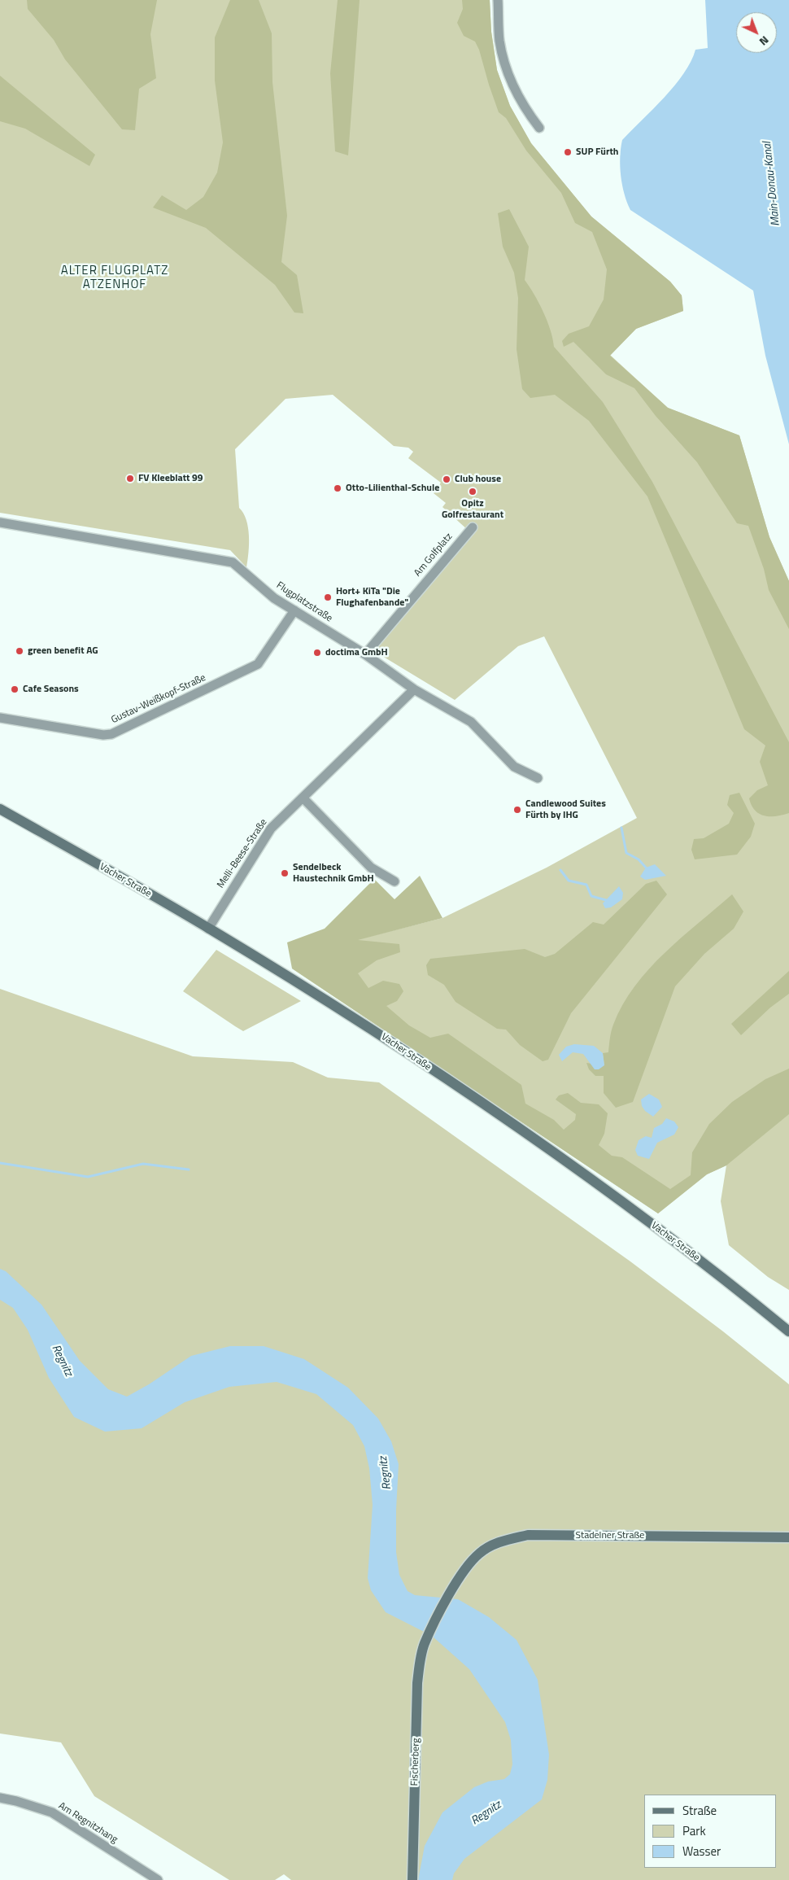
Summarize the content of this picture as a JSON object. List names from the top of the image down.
{
  "streets": {
    "street": [
      "Am Golfplatz",
      "Flugplatzstraße",
      "Gustav-Weißkopf-Straße",
      "Melli-Beese-Straße",
      "Vacher Straße",
      "Stadelner Straße",
      "Fischerberg",
      "Am Regnitzhang"
    ]
  },
  "crossings": [
    ["Am Golfplatz", "Flugplatzstraße"],
    ["Flugplatzstraße", "Gustav-Weißkopf-Straße"],
    ["Flugplatzstraße", "Melli-Beese-Straße"],
    ["Melli-Beese-Straße", "Vacher Straße"],
    ["Stadelner Straße", "Fischerberg"]
  ],
  "districts": ["ALTER FLUGPLATZ ATZENHOF"],
  "water": ["Main-Donau-Kanal", "Regnitz"],
  "places": [
    "SUP Fürth",
    "FV Kleeblatt 99",
    "Club house",
    "Otto-Lilienthal-Schule",
    "Opitz Golfrestaurant",
    "Hort+ KiTa \"Die Flughafenbande\"",
    "green benefit AG",
    "doctima GmbH",
    "Cafe Seasons",
    "Candlewood Suites Fürth by IHG",
    "Sendelbeck Haustechnik GmbH"
  ],
  "legend": ["Straße", "Park", "Wasser"],
  "north": "bottom right"
}
